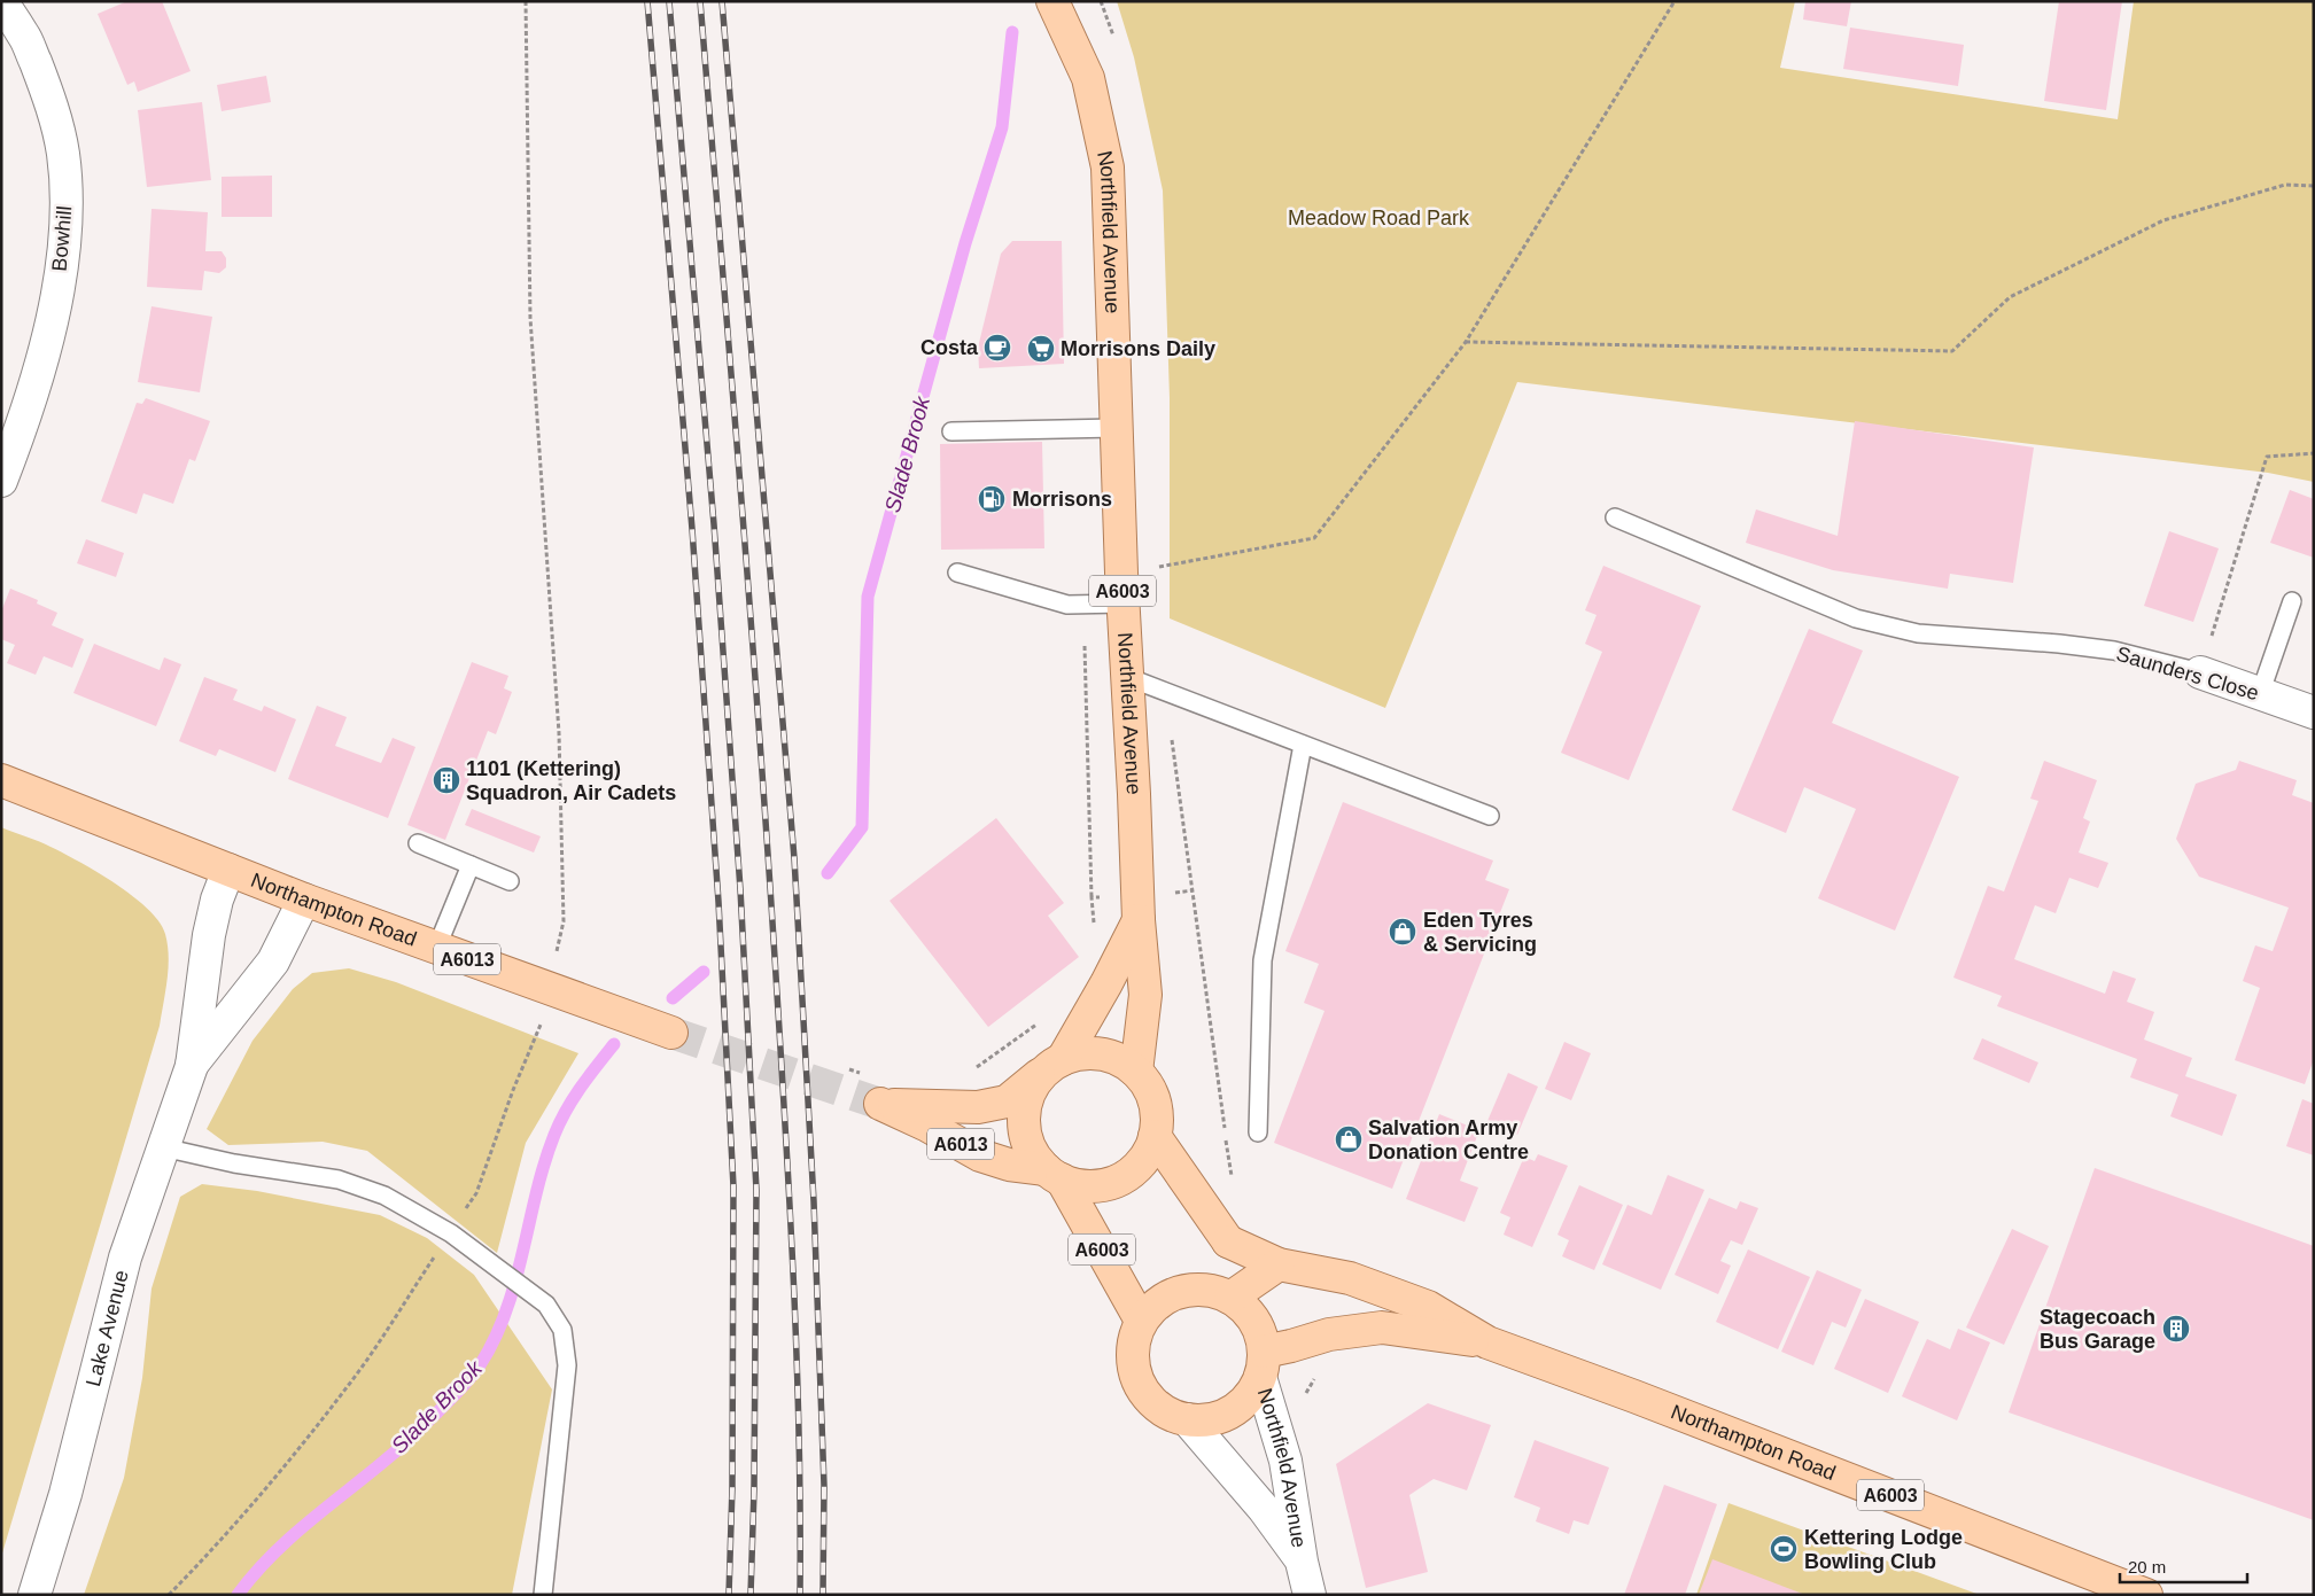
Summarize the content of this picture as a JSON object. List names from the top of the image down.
{
  "streets": {
    "main road": [
      "Northfield Avenue",
      "A6003",
      "Northampton Road",
      "A6013"
    ],
    "street": ["Bowhill", "Saunders Close", "Lake Avenue"]
  },
  "crossings": [
    ["Northfield Avenue", "A6003"],
    ["Northfield Avenue", "Northampton Road"],
    ["Northfield Avenue", "A6013"],
    ["A6003", "Northampton Road"],
    ["A6003", "A6013"],
    ["Northampton Road", "Lake Avenue"]
  ],
  "water": ["Slade Brook"],
  "parks": ["Meadow Road Park"],
  "places": {
    "cafe": ["Costa"],
    "supermarket": ["Morrisons Daily"],
    "fuel station": ["Morrisons"],
    "building": ["1101 (Kettering) Squadron, Air Cadets", "Stagecoach Bus Garage"],
    "shop": ["Eden Tyres & Servicing", "Salvation Army Donation Centre"],
    "sports": ["Kettering Lodge Bowling Club"]
  },
  "scale_bar": "20 m"
}
